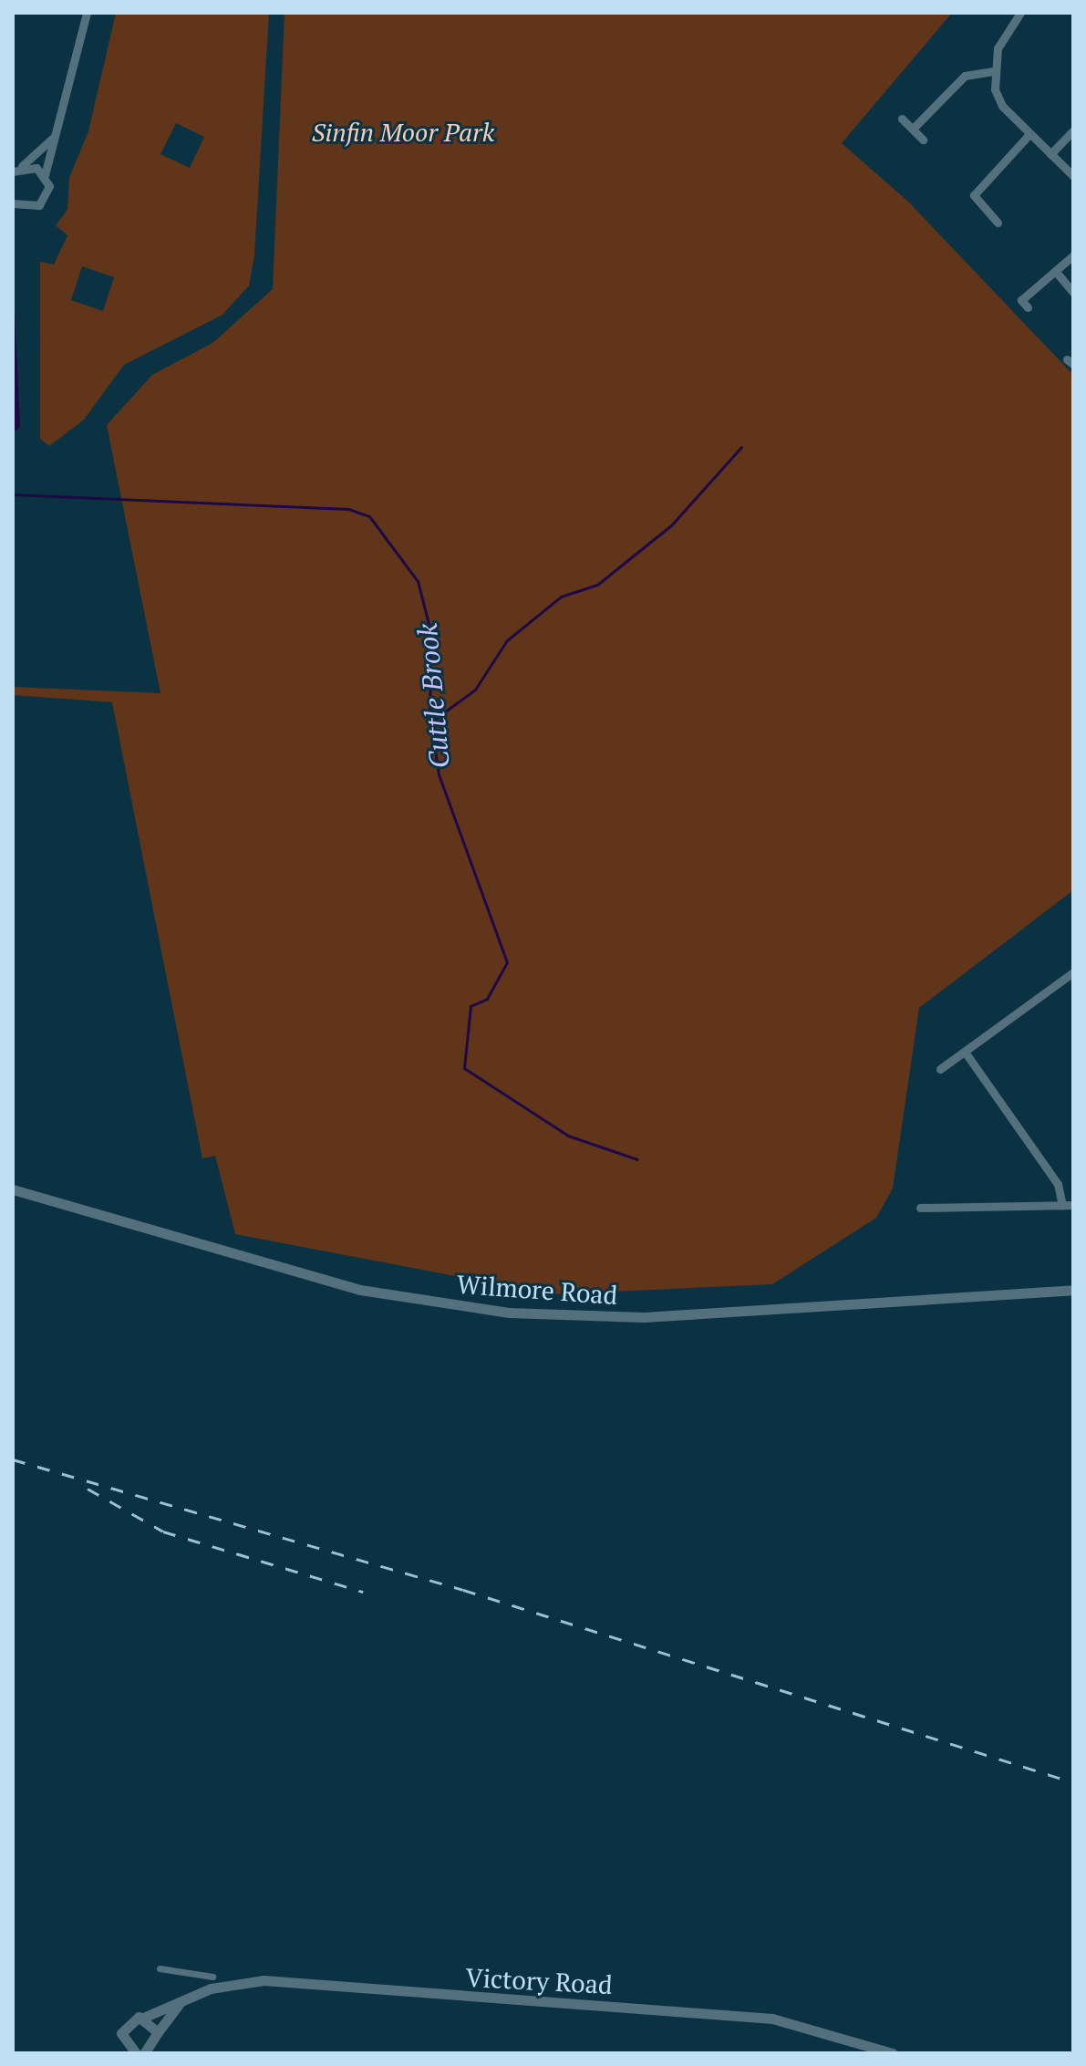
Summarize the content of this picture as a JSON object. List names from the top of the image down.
{
  "streets": {
    "street": ["Wilmore Road", "Victory Road"]
  },
  "water": ["Cuttle Brook"],
  "parks": ["Sinfin Moor Park"]
}
